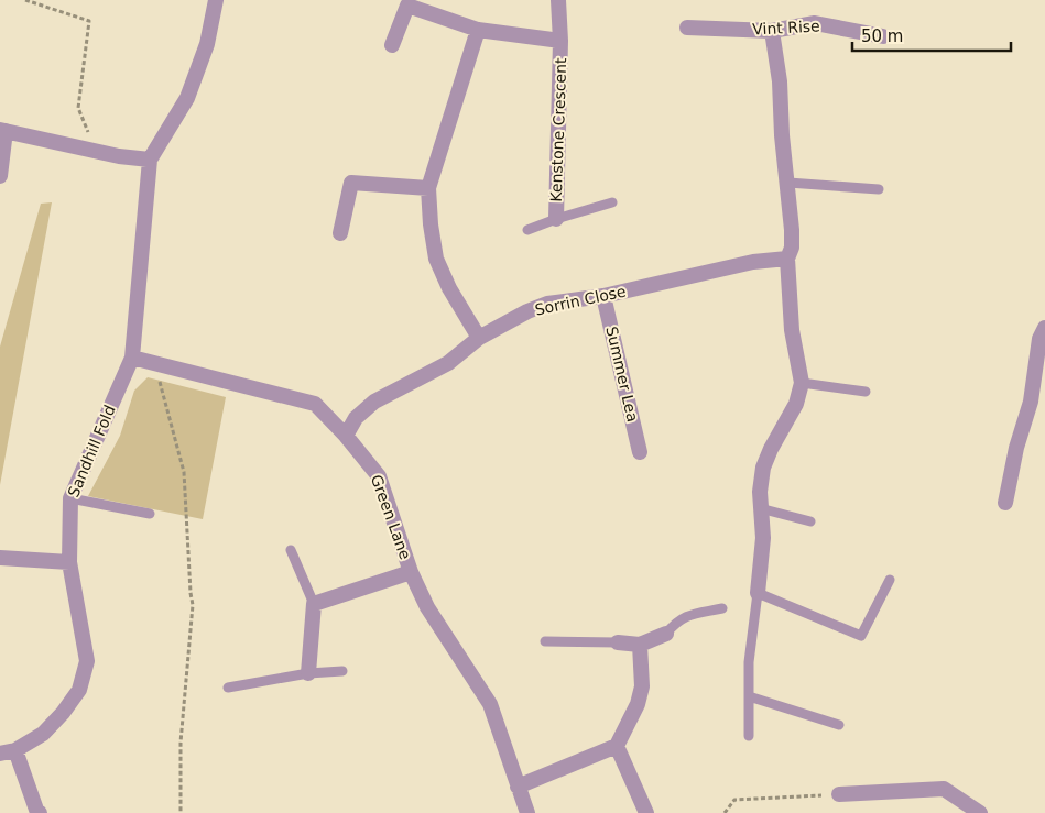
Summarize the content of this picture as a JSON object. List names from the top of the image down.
{
  "streets": {
    "street": [
      "Vint Rise",
      "Kenstone Crescent",
      "Sorrin Close",
      "Summer Lea",
      "Sandhill Fold",
      "Green Lane"
    ]
  },
  "crossings": [
    ["Sorrin Close", "Summer Lea"],
    ["Sorrin Close", "Green Lane"],
    ["Sandhill Fold", "Green Lane"]
  ],
  "scale_bar": "50 m"
}
